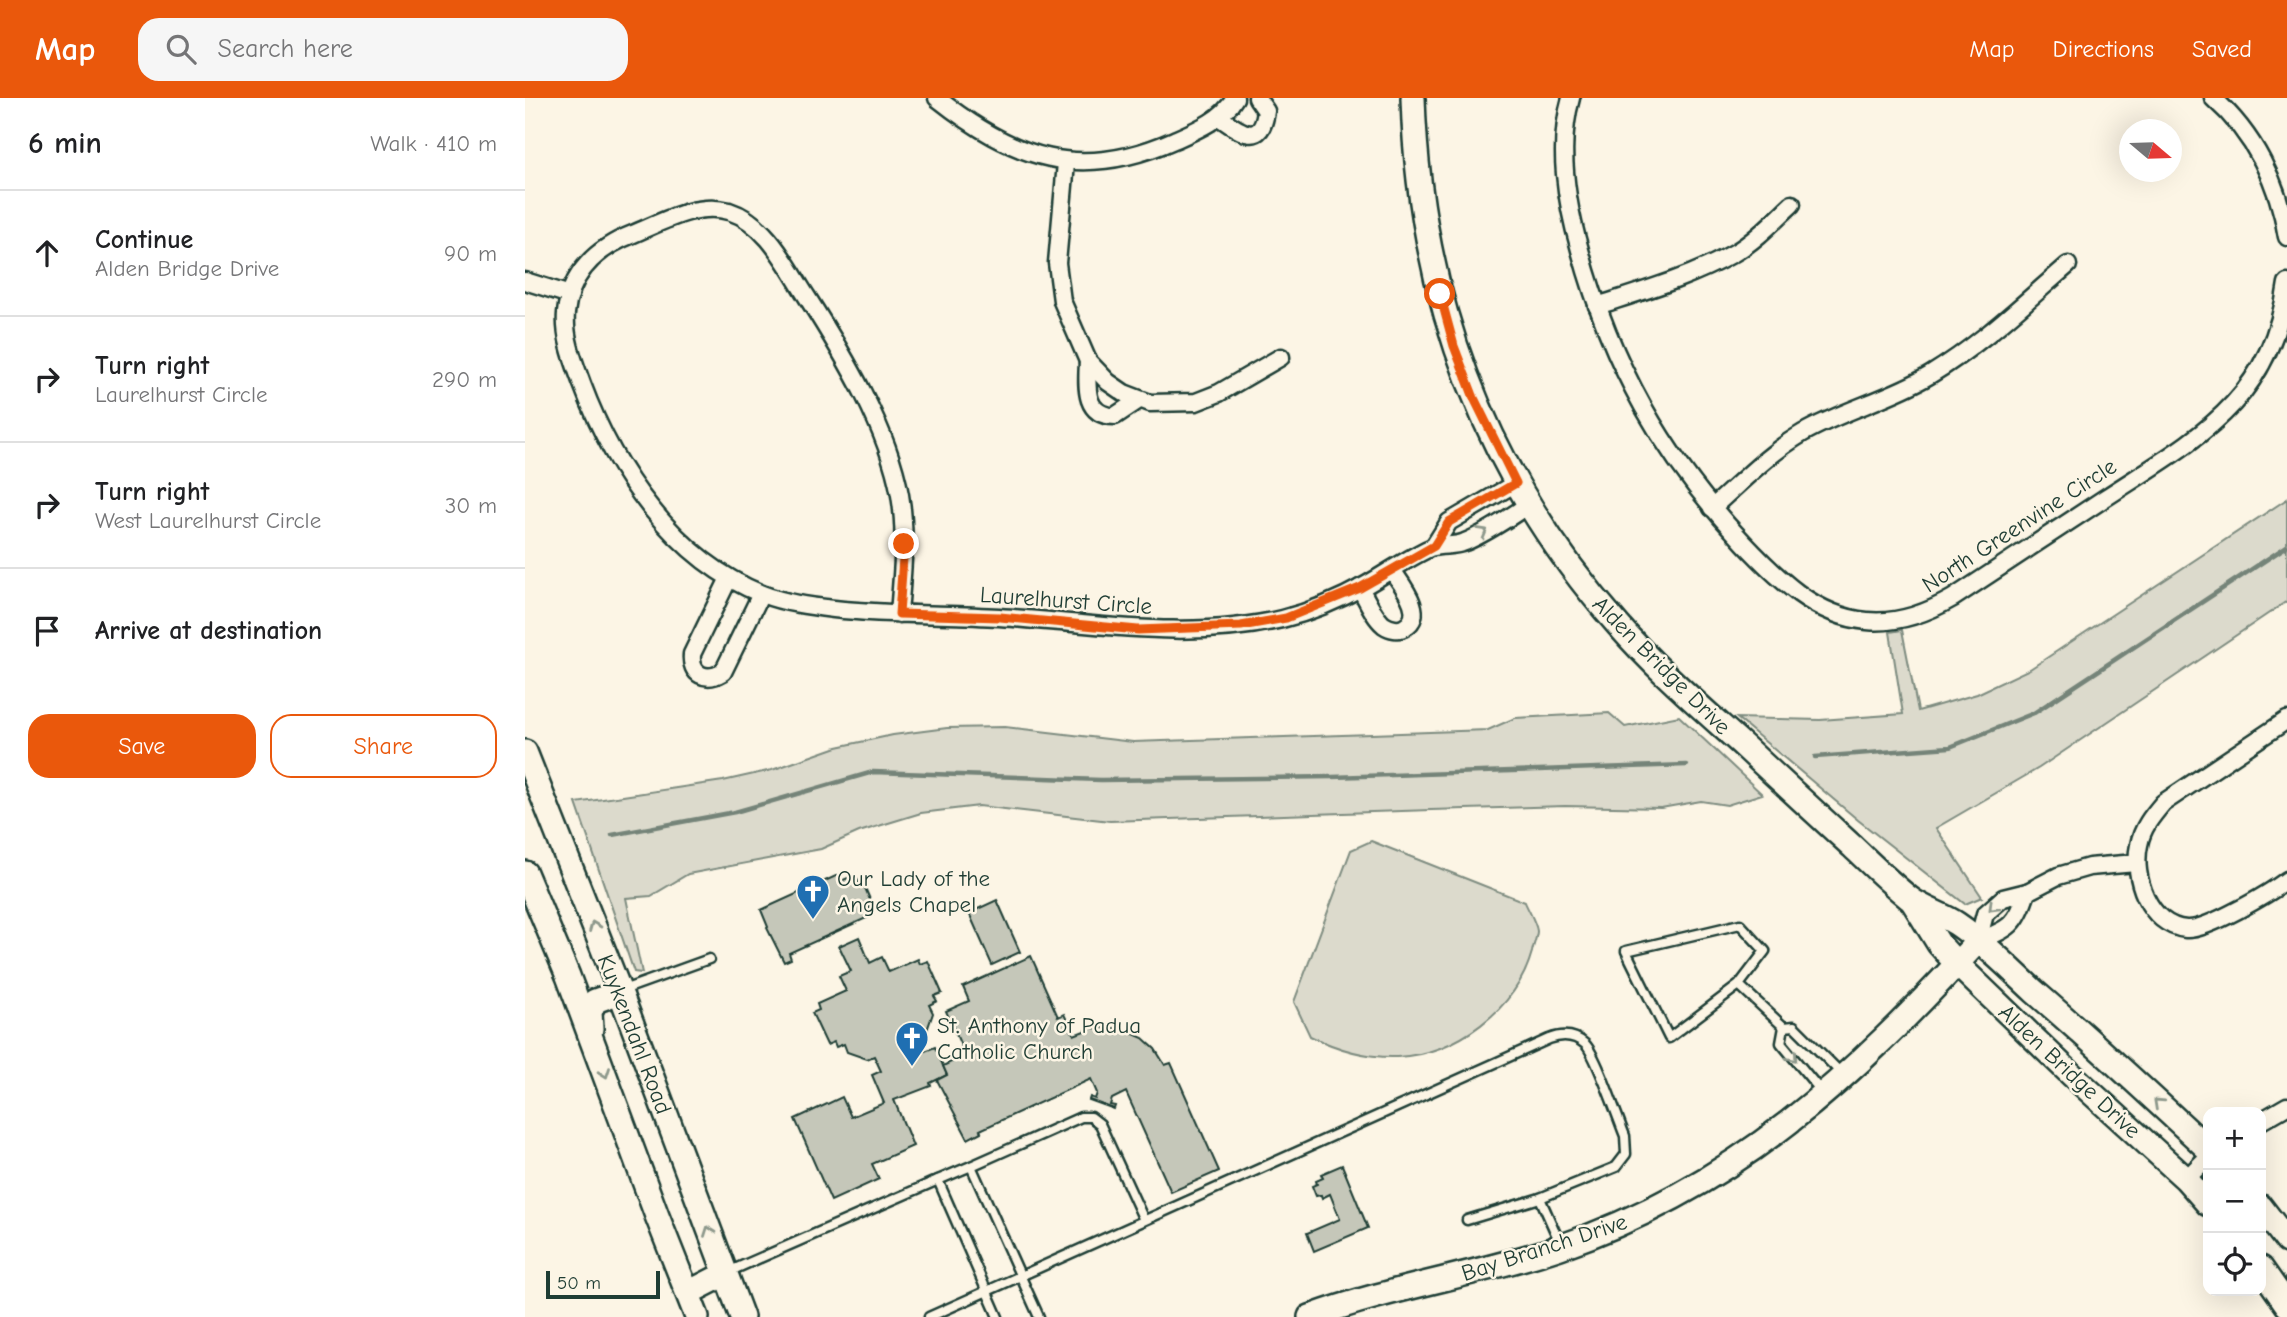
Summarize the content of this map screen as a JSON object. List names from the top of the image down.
{
  "streets": {
    "street": [
      "North Greenvine Circle",
      "Laurelhurst Circle",
      "Alden Bridge Drive",
      "Kuykendahl Road",
      "Bay Branch Drive"
    ]
  },
  "crossings": [
    ["Laurelhurst Circle", "Alden Bridge Drive"],
    ["Alden Bridge Drive", "Bay Branch Drive"]
  ],
  "places": {
    "church": ["Our Lady of the Angels Chapel", "St. Anthony of Padua Catholic Church"]
  },
  "scale_bar": "50 m",
  "north": "right",
  "page": {
    "header": "Map",
    "search": "Search here",
    "nav": ["Map", "Directions", "Saved"],
    "heading": ["6 min", "Walk · 410 m"],
    "list": [
      ["Continue", "Alden Bridge Drive", "90 m"],
      ["Turn right", "Laurelhurst Circle", "290 m"],
      ["Turn right", "West Laurelhurst Circle", "30 m"],
      "Arrive at destination"
    ],
    "buttons": ["Save", "Share"],
    "map_buttons": ["+", "−"],
    "scale": "50 m"
  }
}
